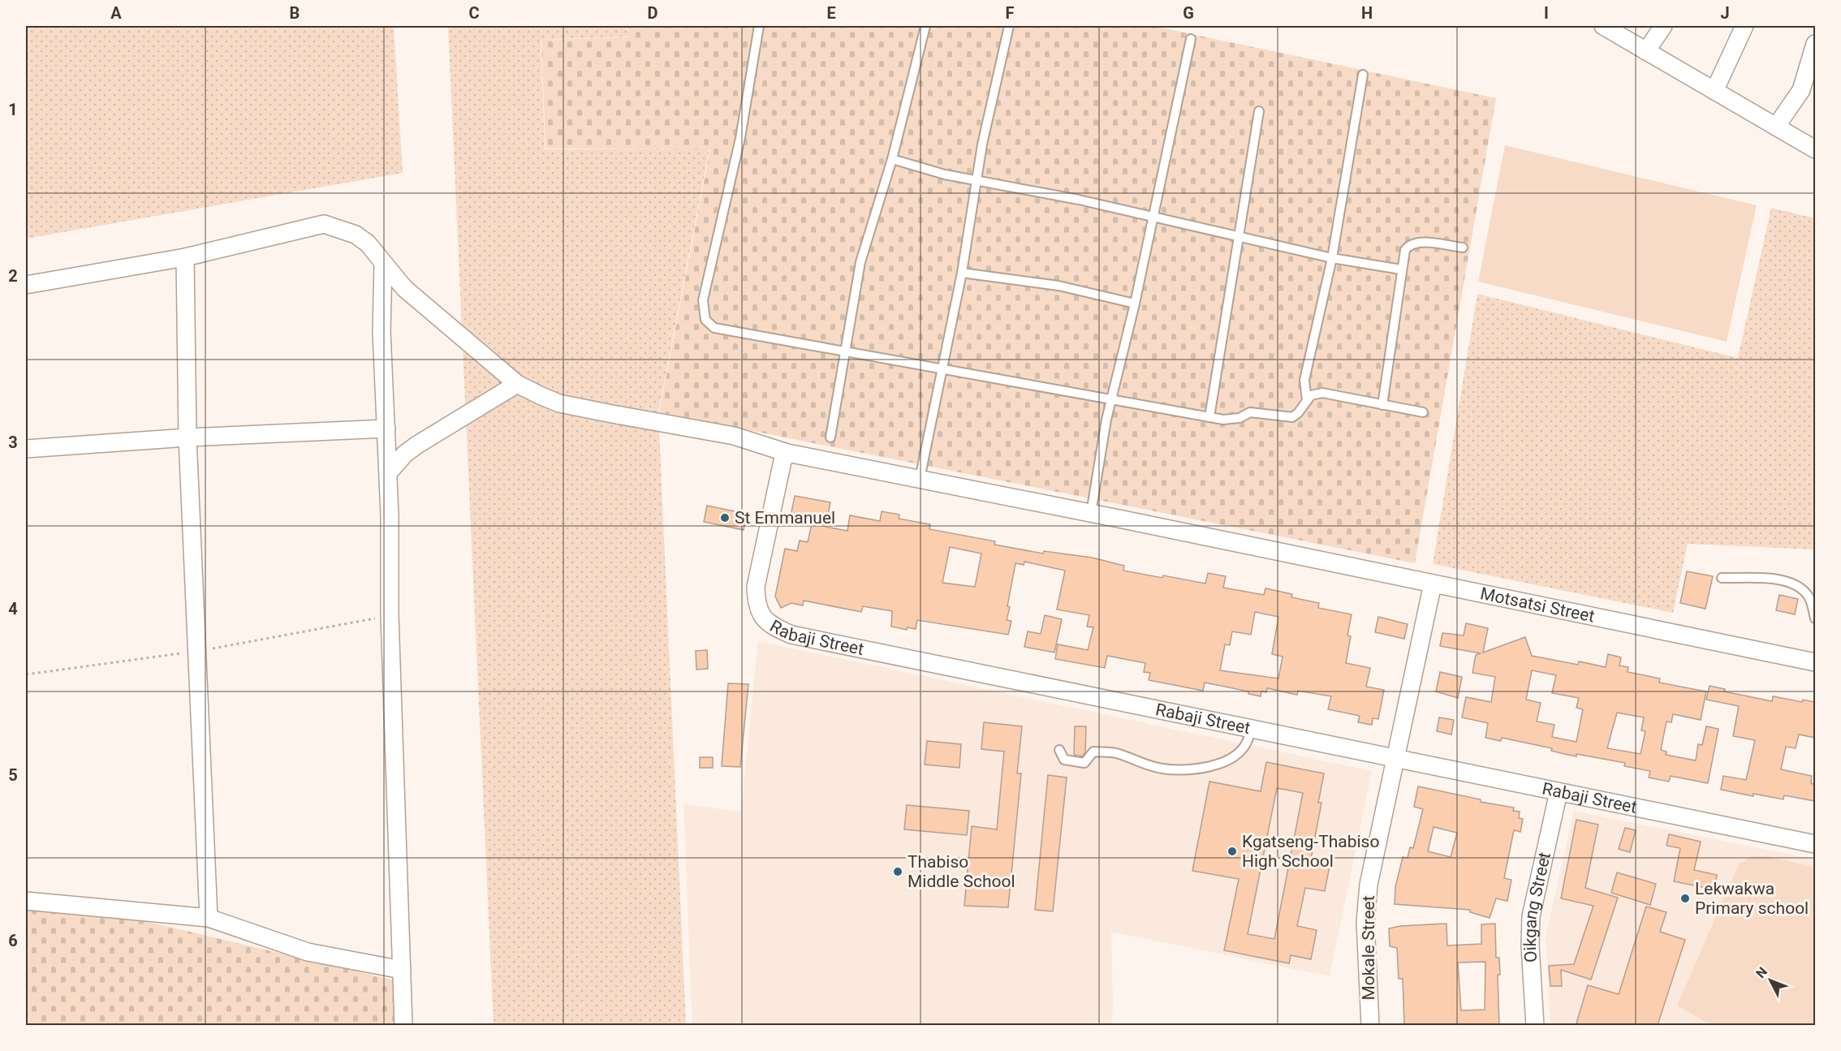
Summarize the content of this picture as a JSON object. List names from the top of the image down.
{
  "streets": {
    "street": [
      "Motsatsi Street",
      "Rabaji Street",
      "Oikgang Street",
      "Mokale Street"
    ]
  },
  "crossings": [
    ["Motsatsi Street", "Rabaji Street"],
    ["Rabaji Street", "Oikgang Street"],
    ["Rabaji Street", "Mokale Street"]
  ],
  "places": [
    "St Emmanuel",
    "Kgatseng-Thabiso High School",
    "Thabiso Middle School",
    "Lekwakwa Primary school"
  ],
  "north": "top left",
  "grid": {
    "columns": [
      "A",
      "B",
      "C",
      "D",
      "E",
      "F",
      "G",
      "H",
      "I",
      "J"
    ],
    "rows": [
      "1",
      "2",
      "3",
      "4",
      "5",
      "6"
    ]
  }
}
